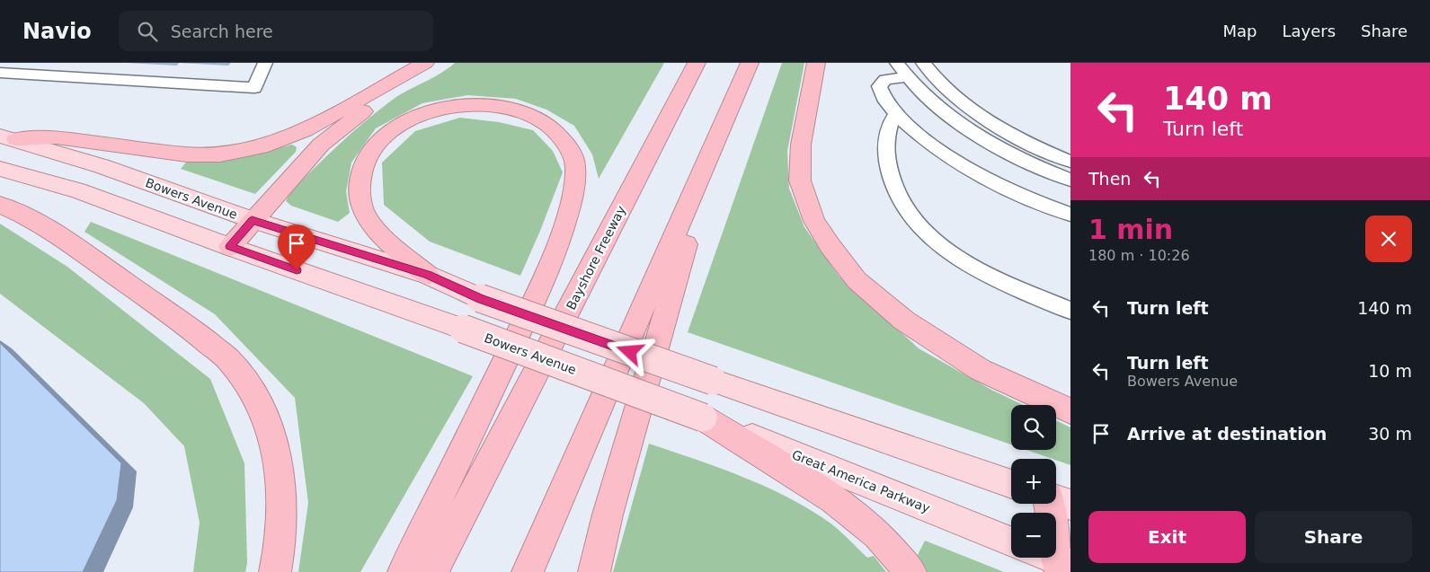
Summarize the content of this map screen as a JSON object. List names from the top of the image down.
{
  "streets": {
    "highway": ["Bayshore Freeway"],
    "main road": ["Bowers Avenue", "Great America Parkway"]
  },
  "crossings": [
    ["Bowers Avenue", "Great America Parkway"]
  ],
  "page": {
    "header": "Navio",
    "search": "Search here",
    "nav": ["Map", "Layers", "Share"],
    "turn": ["140 m", "Turn left"],
    "then": "Then",
    "heading": ["1 min", "180 m · 10:26"],
    "list": [
      {
        "name": "Turn left",
        "value": "140 m"
      },
      {
        "name": "Turn left",
        "note": "Bowers Avenue",
        "value": "10 m"
      },
      {
        "name": "Arrive at destination",
        "value": "30 m"
      }
    ],
    "map_buttons": ["+", "−"],
    "buttons": ["Exit", "Share"]
  }
}
